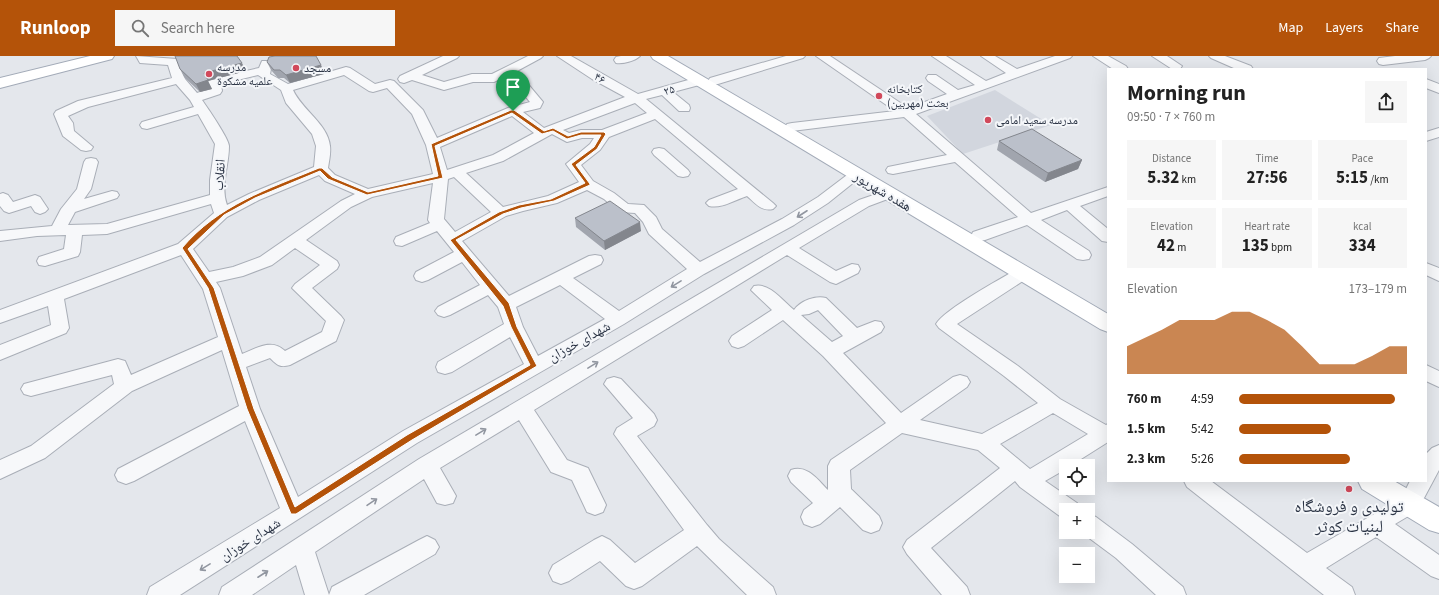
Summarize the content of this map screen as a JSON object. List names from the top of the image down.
{
  "streets": {
    "main road": ["هفده شهریور"],
    "street": [
      "۴۶",
      "۲۵",
      "انقلاب",
      "شهدای خوزان"
    ]
  },
  "crossings": [
    ["۴۶", "۲۵"],
    ["۲۵", "هفده شهریور"],
    ["هفده شهریور", "شهدای خوزان"]
  ],
  "places": [
    "مسجد",
    "مدرسه علمیه مشکوة",
    "کتابخانه بعثت (مهربین)",
    "مدرسه سعید امامی",
    "تولیدی و فروشگاه لبنیات کوثر"
  ],
  "page": {
    "header": "Runloop",
    "search": "Search here",
    "nav": ["Map", "Layers", "Share"],
    "heading": ["Morning run", "09:50 · 7 × 760 m"],
    "stats": [
      ["Distance", "5.32 km"],
      ["Time", "27:56"],
      ["Pace", "5:15 /km"],
      ["Elevation", "42 m"],
      ["Heart rate", "135 bpm"],
      ["kcal", "334"]
    ],
    "chart": ["Elevation", "173–179 m"],
    "list": [
      {
        "name": "760 m",
        "note": "4:59"
      },
      {
        "name": "1.5 km",
        "note": "5:42"
      },
      {
        "name": "2.3 km",
        "note": "5:26"
      }
    ],
    "map_buttons": ["+", "−"]
  }
}
